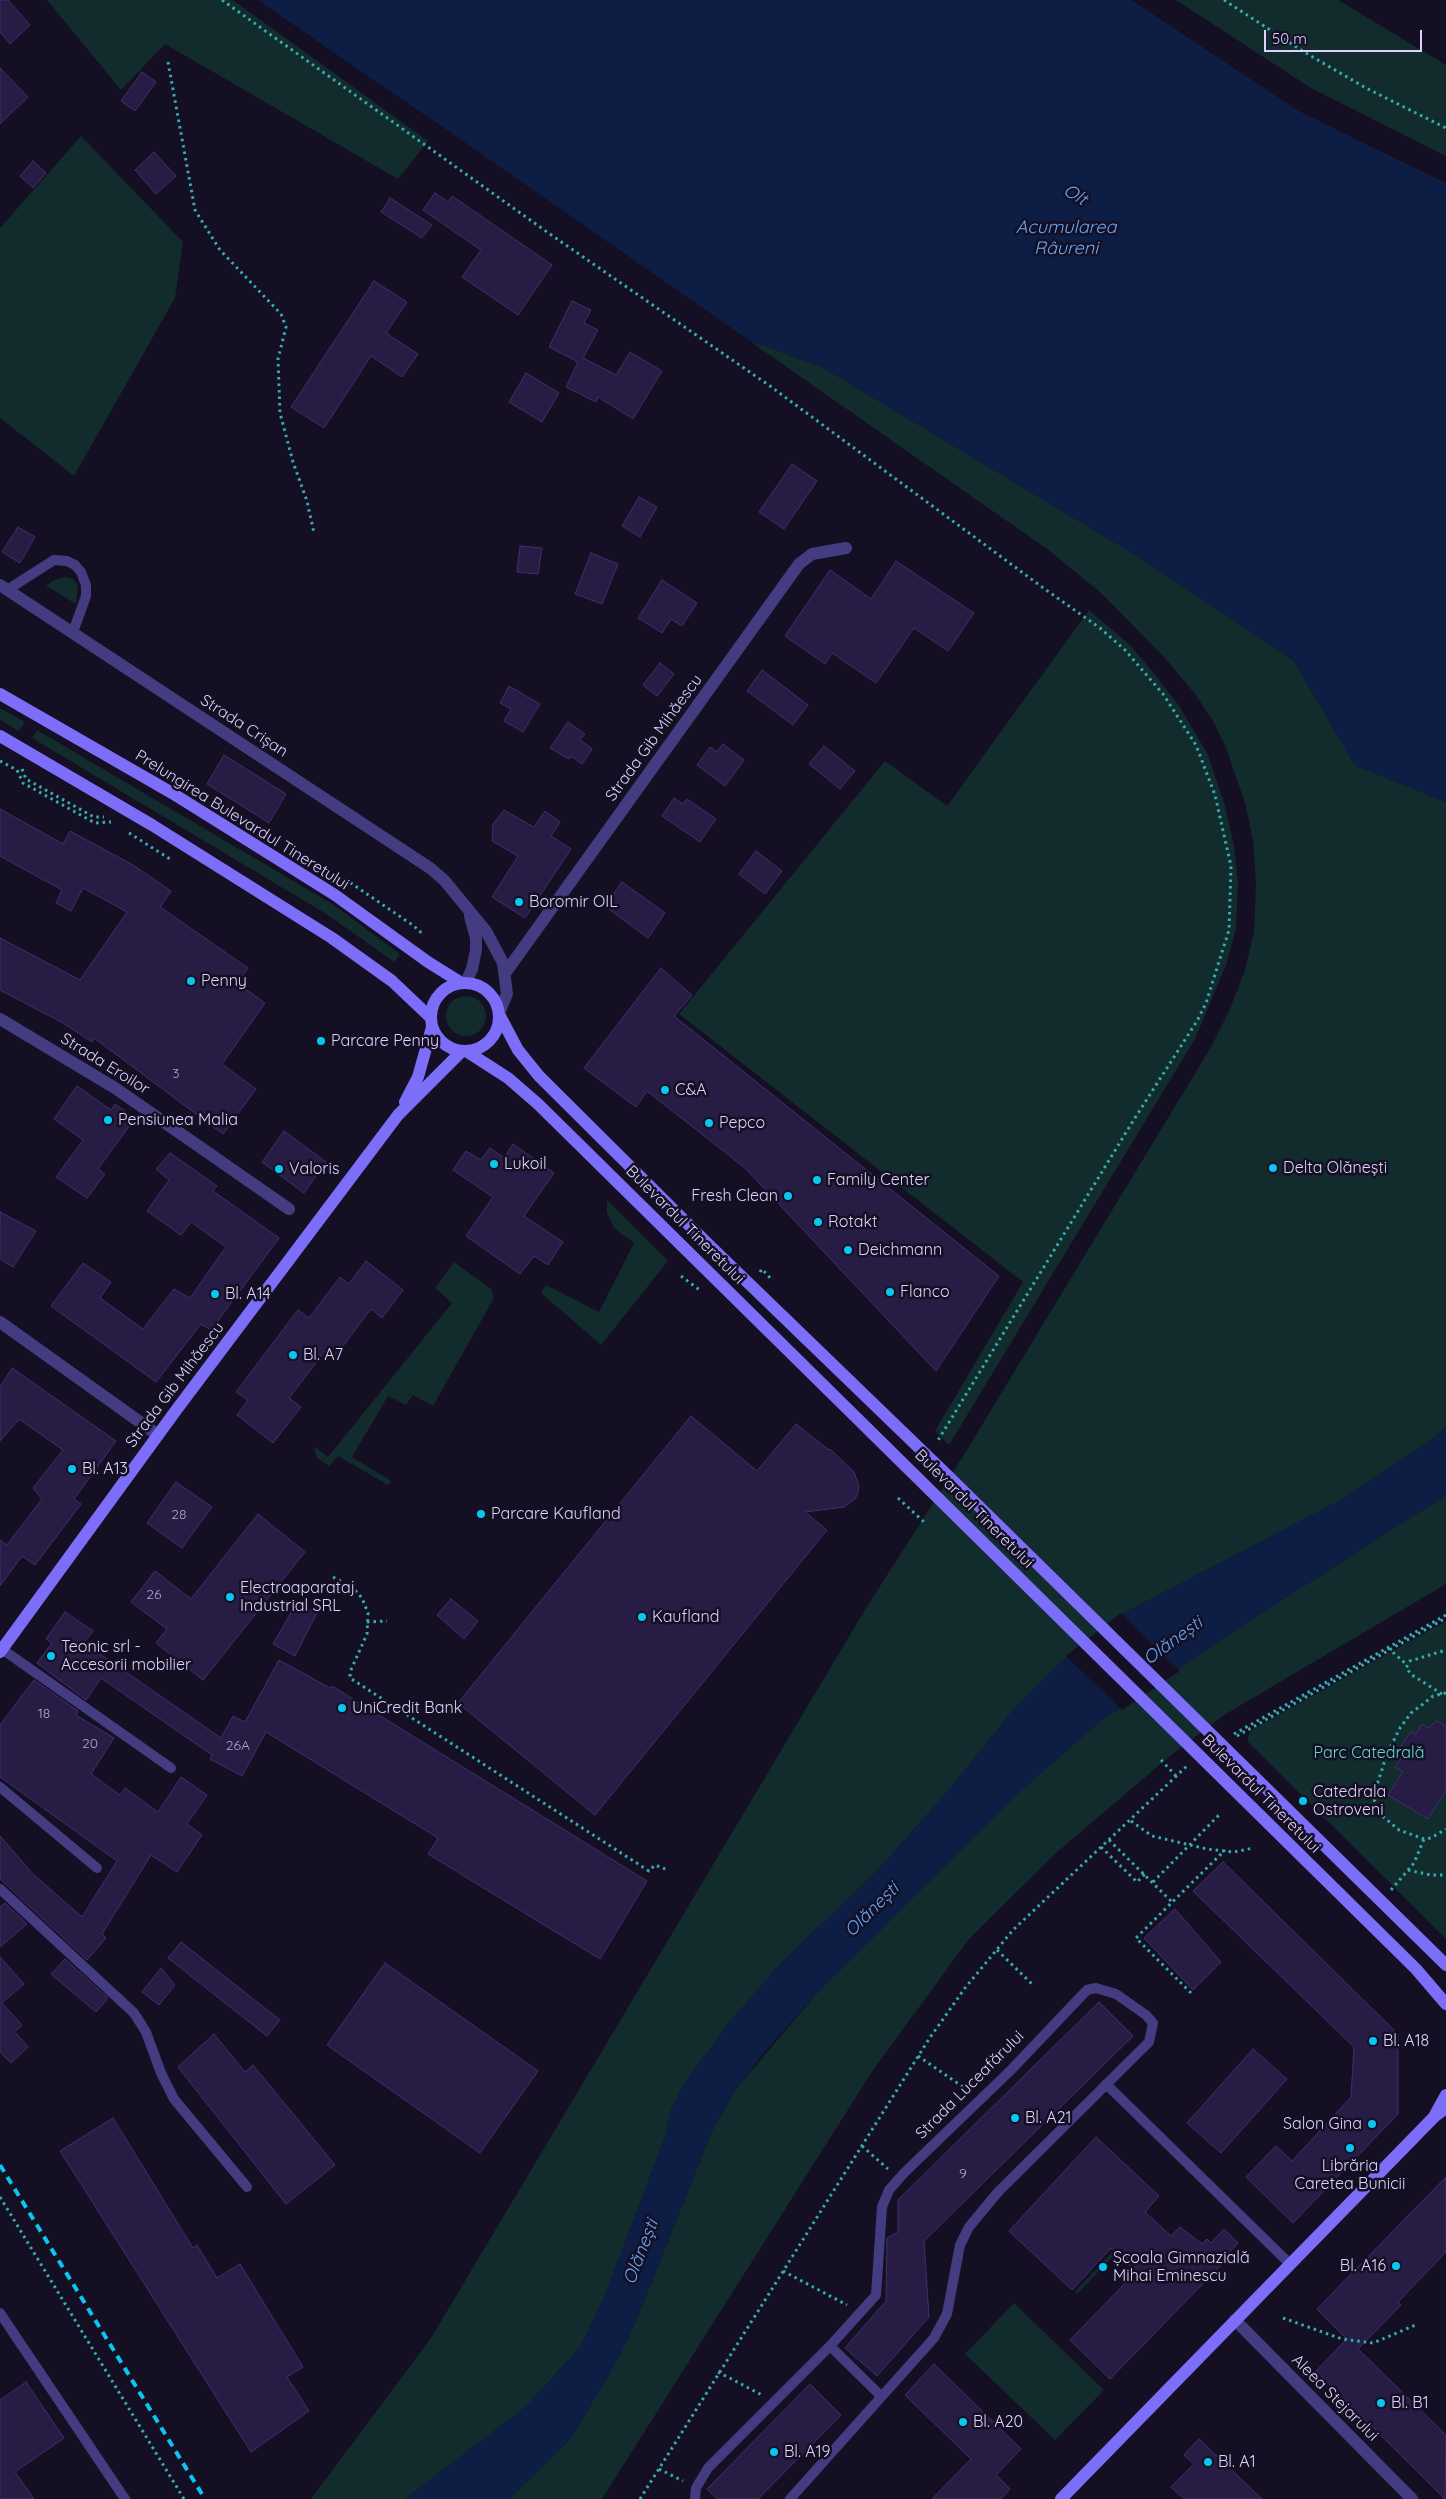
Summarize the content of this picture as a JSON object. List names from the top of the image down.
{
  "streets": {
    "main road": ["Strada Gib Mihăescu", "Prelungirea Bulevardul Tineretului", "Bulevardul Tineretului"],
    "street": ["Strada Crișan", "Strada Eroilor", "Aleea Stejarului"],
    "lane": ["Strada Luceafărului"]
  },
  "crossings": [
    ["Strada Crișan", "Strada Gib Mihăescu"],
    ["Strada Crișan", "Prelungirea Bulevardul Tineretului"],
    ["Strada Crișan", "Bulevardul Tineretului"],
    ["Strada Gib Mihăescu", "Prelungirea Bulevardul Tineretului"],
    ["Strada Gib Mihăescu", "Bulevardul Tineretului"],
    ["Prelungirea Bulevardul Tineretului", "Bulevardul Tineretului"]
  ],
  "water": ["Olt", "Acumularea Râureni", "Olănești"],
  "parks": ["Parc Catedrală"],
  "places": [
    "Boromir OIL",
    "Penny",
    "Parcare Penny",
    "C&A",
    "Pensiunea Malia",
    "Pepco",
    "Lukoil",
    "Delta Olănești",
    "Valoris",
    "Family Center",
    "Fresh Clean",
    "Rotakt",
    "Deichmann",
    "Flanco",
    "Bl. A14",
    "Bl. A7",
    "Bl. A13",
    "Parcare Kaufland",
    "Electroaparataj Industrial SRL",
    "Kaufland",
    "Teonic srl - Accesorii mobilier",
    "UniCredit Bank",
    "Catedrala Ostroveni",
    "Bl. A18",
    "Bl. A21",
    "Salon Gina",
    "Librăria Caretea Bunicii",
    "Bl. A16",
    "Școala Gimnazială Mihai Eminescu",
    "Bl. B1",
    "Bl. A20",
    "Bl. A19",
    "Bl. A1"
  ],
  "house_numbers": [
    "3",
    "28",
    "26",
    "18",
    "20",
    "26A",
    "9"
  ],
  "scale_bar": "50 m"
}
